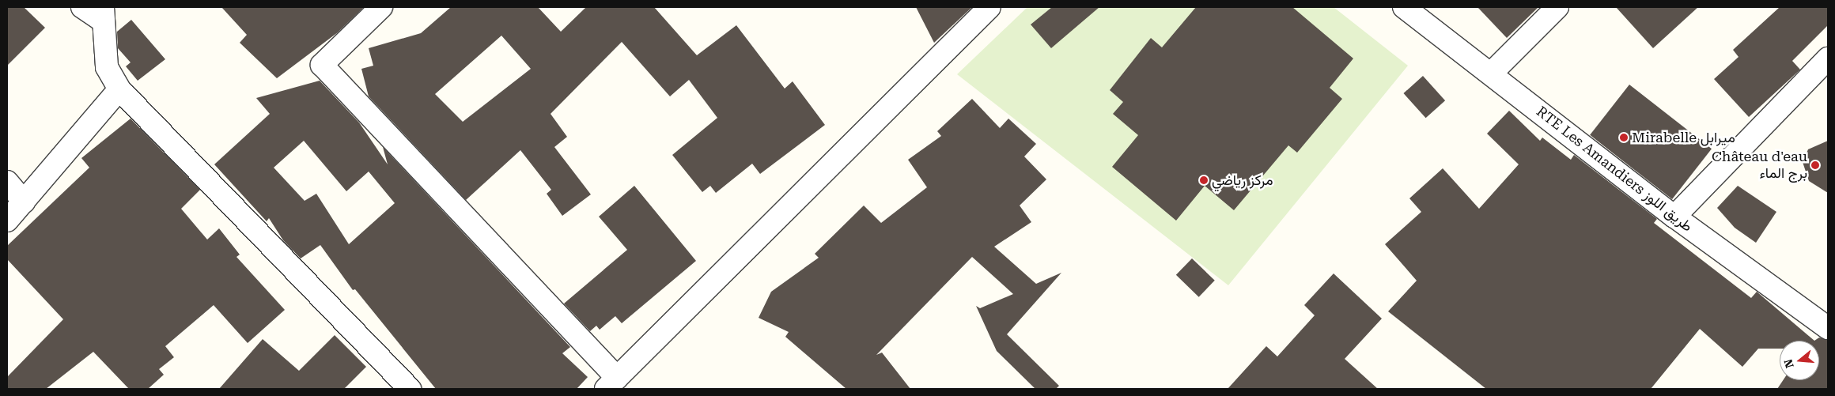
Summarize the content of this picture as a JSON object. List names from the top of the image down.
{
  "streets": {
    "street": ["RTE Les Amandiers طريق اللوز"]
  },
  "places": ["Mirabelle ميرابل", "Château d'eau برج الماء", "مركز رياضي"],
  "north": "left"
}
